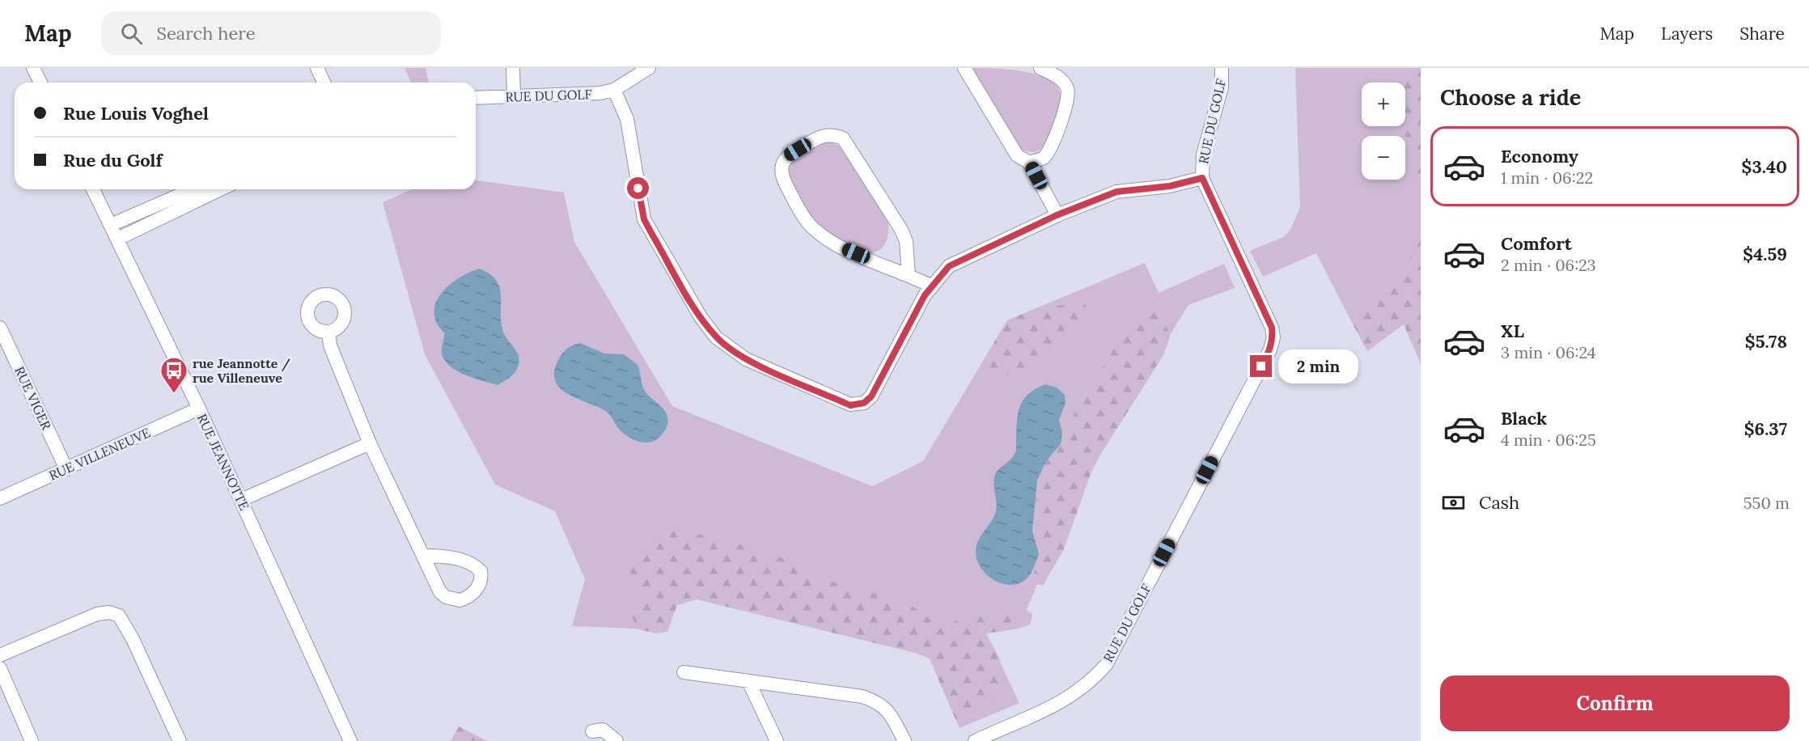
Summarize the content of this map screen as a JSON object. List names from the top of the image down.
{
  "streets": {
    "street": [
      "RUE DU GOLF",
      "RUE VIGER",
      "RUE VILLENEUVE",
      "RUE JEANNOTTE"
    ]
  },
  "crossings": [
    ["RUE VIGER", "RUE VILLENEUVE"],
    ["RUE VILLENEUVE", "RUE JEANNOTTE"]
  ],
  "places": {
    "bus stop": ["rue Jeannotte / rue Villeneuve"]
  },
  "page": {
    "header": "Map",
    "search": "Search here",
    "nav": ["Map", "Layers", "Share"],
    "heading": "Choose a ride",
    "map_buttons": ["+", "−"],
    "banner": ["Rue Louis Voghel", "Rue du Golf"],
    "list": [
      {
        "name": "Economy",
        "note": "1 min · 06:22",
        "value": "$3.40"
      },
      {
        "name": "Comfort",
        "note": "2 min · 06:23",
        "value": "$4.59"
      },
      {
        "name": "XL",
        "note": "3 min · 06:24",
        "value": "$5.78"
      },
      {
        "name": "Black",
        "note": "4 min · 06:25",
        "value": "$6.37"
      }
    ],
    "bubble": "2 min",
    "pay": ["Cash", "550 m"],
    "buttons": "Confirm"
  }
}
